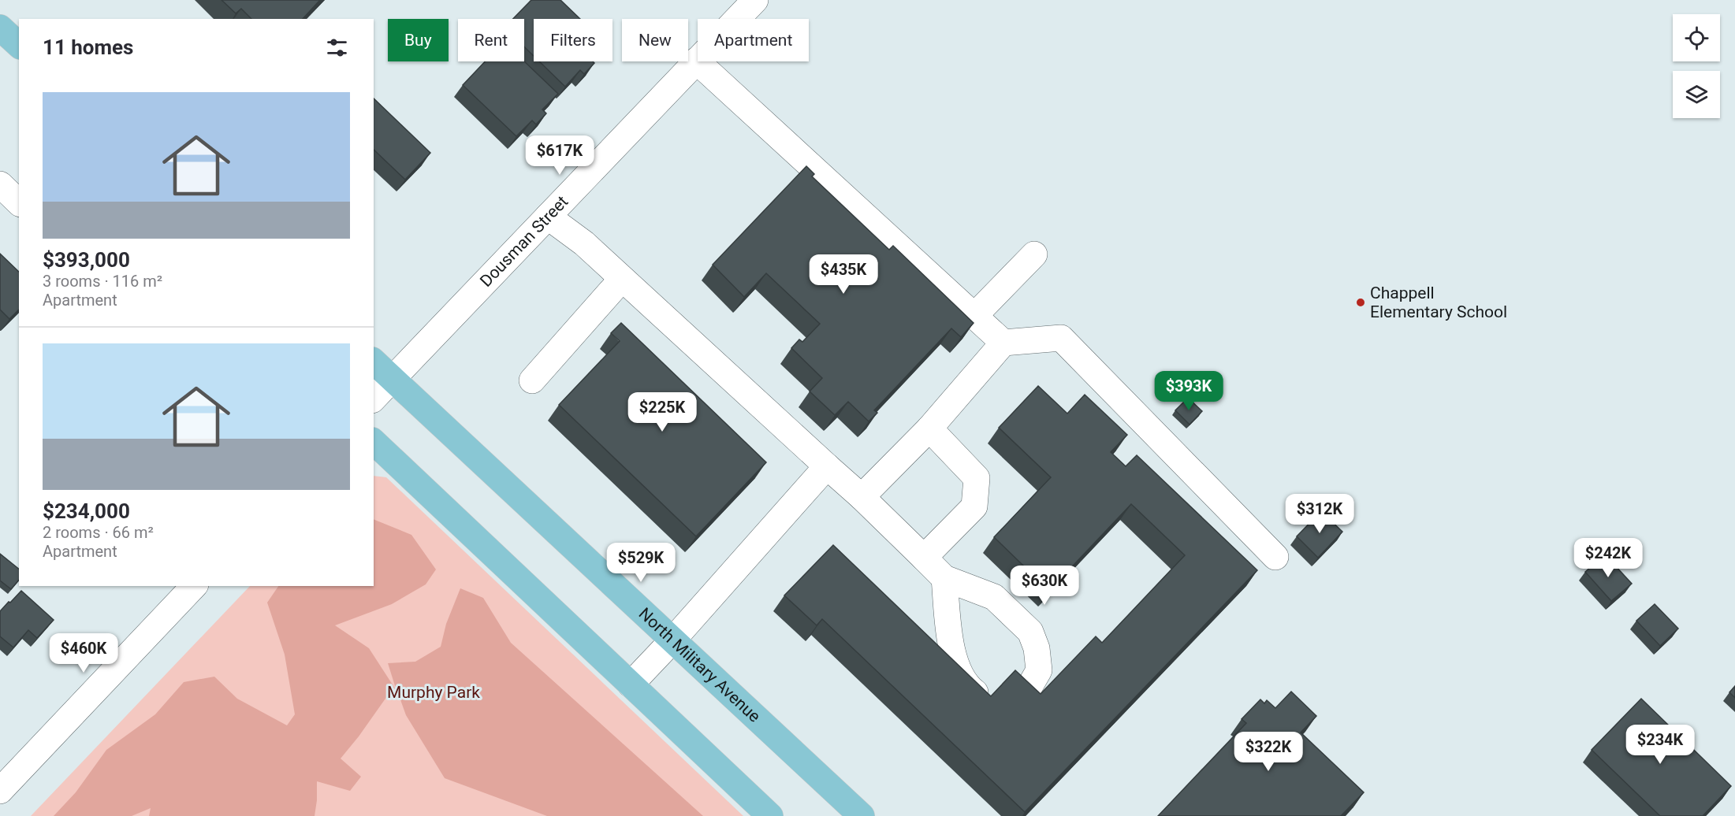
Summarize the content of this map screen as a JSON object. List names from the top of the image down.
{
  "streets": {
    "main road": ["North Military Avenue"],
    "street": ["Dousman Street"]
  },
  "crossings": [
    ["Dousman Street", "North Military Avenue"]
  ],
  "parks": ["Murphy Park"],
  "places": ["Chappell Elementary School"],
  "page": {
    "chip": [
      "Buy",
      "Rent",
      "Filters",
      "New",
      "Apartment"
    ],
    "heading": "11 homes",
    "list": [
      {
        "name": "$393,000",
        "note": "3 rooms · 116 m² · Apartment"
      },
      {
        "name": "$234,000",
        "note": "2 rooms · 66 m² · Apartment"
      }
    ],
    "price": [
      "$617K",
      "$435K",
      "$393K",
      "$225K",
      "$312K",
      "$242K",
      "$529K",
      "$630K",
      "$460K",
      "$234K",
      "$322K"
    ]
  }
}
